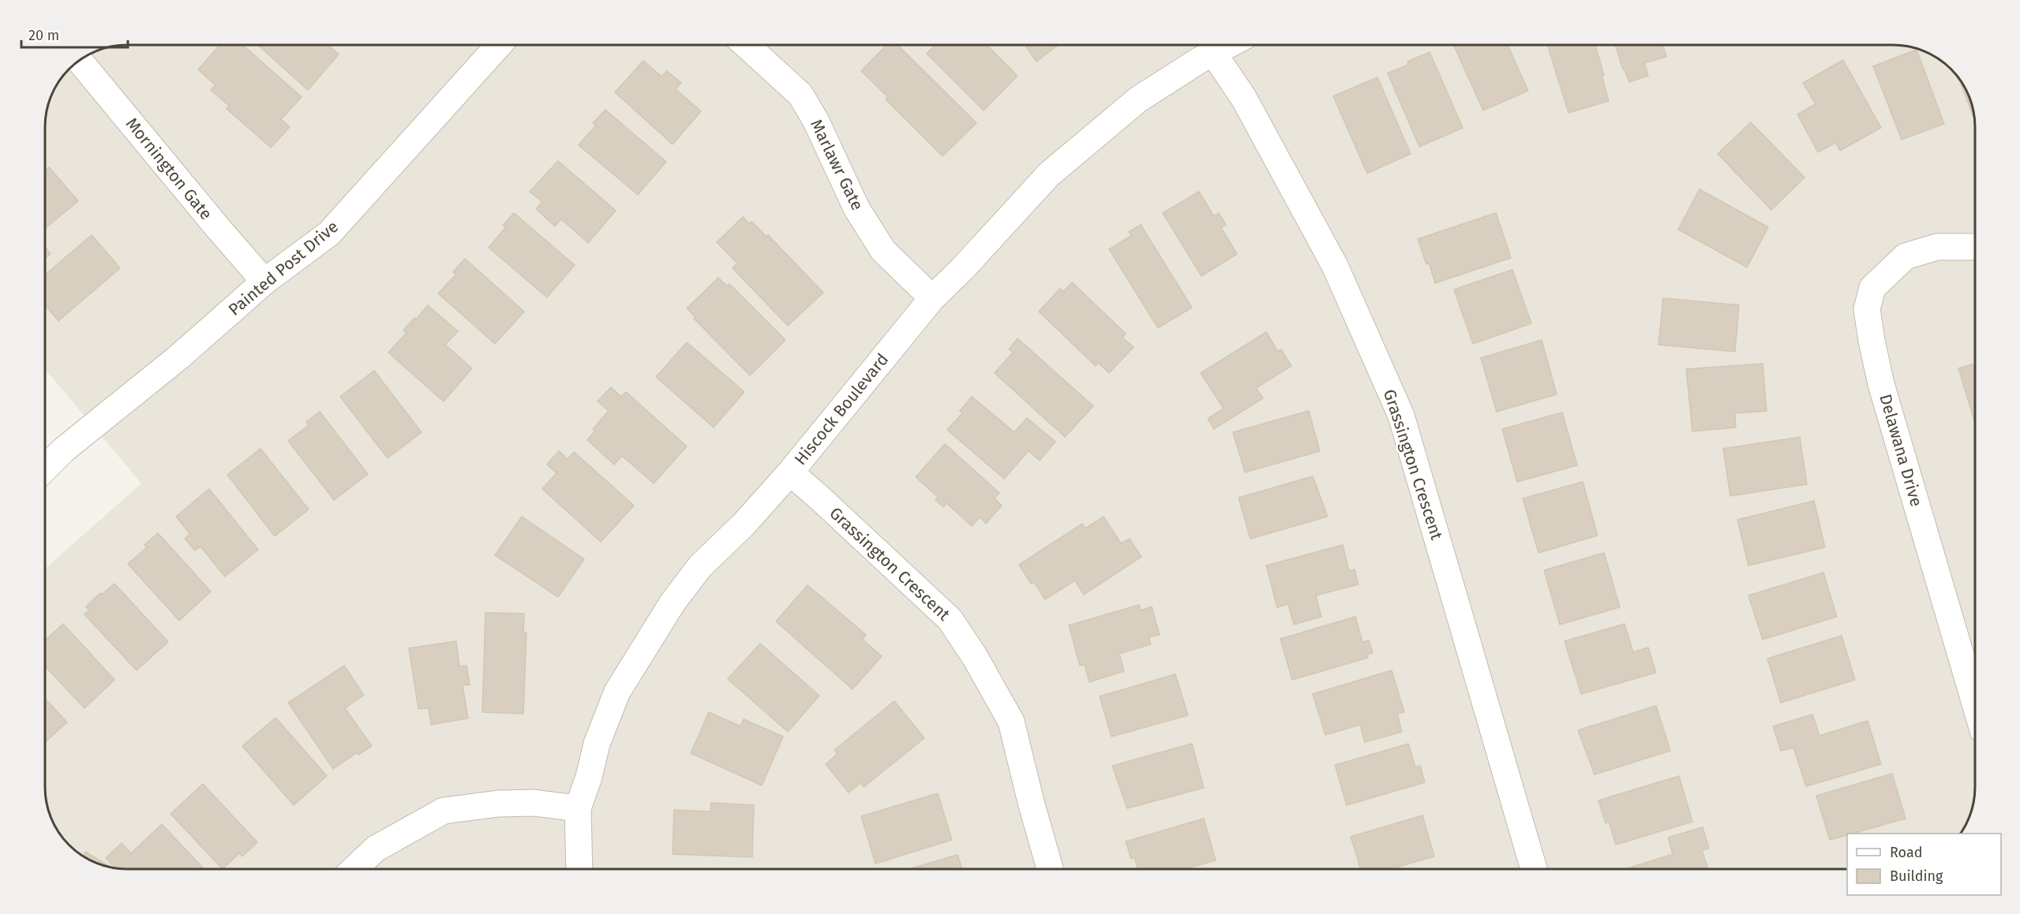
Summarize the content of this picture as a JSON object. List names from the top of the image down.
{
  "streets": {
    "street": [
      "Marlawr Gate",
      "Mornington Gate",
      "Painted Post Drive",
      "Hiscock Boulevard",
      "Delawana Drive",
      "Grassington Crescent"
    ]
  },
  "crossings": [
    ["Marlawr Gate", "Hiscock Boulevard"],
    ["Mornington Gate", "Painted Post Drive"],
    ["Hiscock Boulevard", "Grassington Crescent"]
  ],
  "legend": ["Road", "Building"],
  "scale_bar": "20 m"
}
